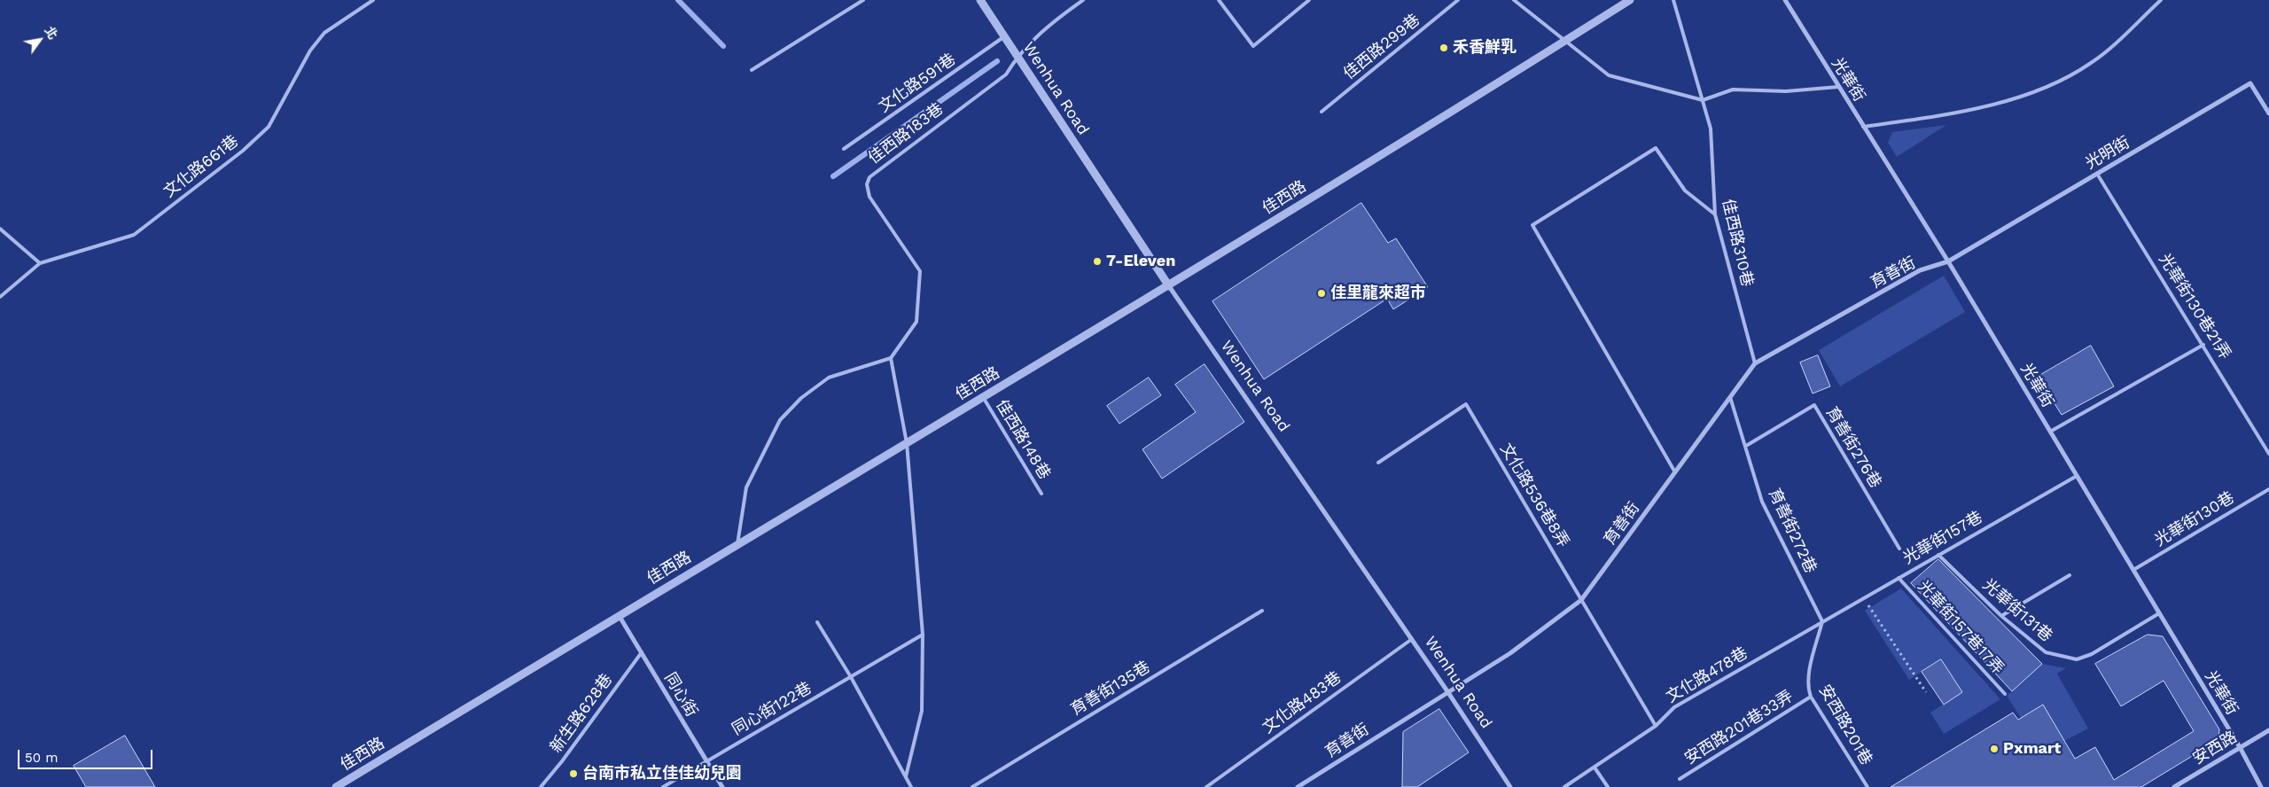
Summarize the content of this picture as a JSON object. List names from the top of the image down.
{
  "streets": {
    "street": [
      "光華街",
      "Wenhua Road",
      "光明街",
      "佳西路",
      "育善街",
      "同心街",
      "安西路"
    ],
    "lane": [
      "佳西路299巷",
      "文化路591巷",
      "佳西路183巷",
      "文化路661巷",
      "佳西路310巷",
      "光華街130巷21弄",
      "佳西路148巷",
      "育善街276巷",
      "文化路536巷8弄",
      "光華街130巷",
      "育善街272巷",
      "光華街157巷",
      "光華街131巷",
      "光華街157巷17弄",
      "文化路478巷",
      "育善街135巷",
      "文化路483巷",
      "同心街122巷",
      "新生路628巷",
      "安西路201巷",
      "安西路201巷33弄"
    ]
  },
  "crossings": [
    ["光華街", "光明街"],
    ["光華街", "育善街"],
    ["光華街", "光華街130巷"],
    ["光華街", "光華街157巷"],
    ["光華街", "光華街131巷"],
    ["光華街", "安西路"],
    ["文化路591巷", "Wenhua Road"],
    ["Wenhua Road", "佳西路183巷"],
    ["Wenhua Road", "佳西路"],
    ["Wenhua Road", "育善街"],
    ["Wenhua Road", "文化路483巷"],
    ["光明街", "育善街"],
    ["光明街", "光華街130巷21弄"],
    ["佳西路", "佳西路148巷"],
    ["佳西路", "同心街"],
    ["佳西路310巷", "育善街"],
    ["育善街", "文化路536巷8弄"],
    ["育善街", "育善街272巷"],
    ["育善街276巷", "育善街272巷"],
    ["文化路536巷8弄", "文化路478巷"],
    ["育善街272巷", "光華街157巷"],
    ["育善街272巷", "文化路478巷"],
    ["育善街272巷", "安西路201巷"],
    ["光華街157巷", "光華街131巷"],
    ["光華街157巷", "光華街157巷17弄"],
    ["光華街157巷", "文化路478巷"],
    ["光華街157巷", "安西路201巷"],
    ["文化路478巷", "安西路201巷"],
    ["同心街", "同心街122巷"],
    ["同心街", "新生路628巷"],
    ["安西路201巷", "安西路201巷33弄"]
  ],
  "places": [
    "禾香鮮乳",
    "7-Eleven",
    "佳里龍來超市",
    "Pxmart",
    "台南市私立佳佳幼兒園"
  ],
  "scale_bar": "50 m",
  "north": "top right"
}
